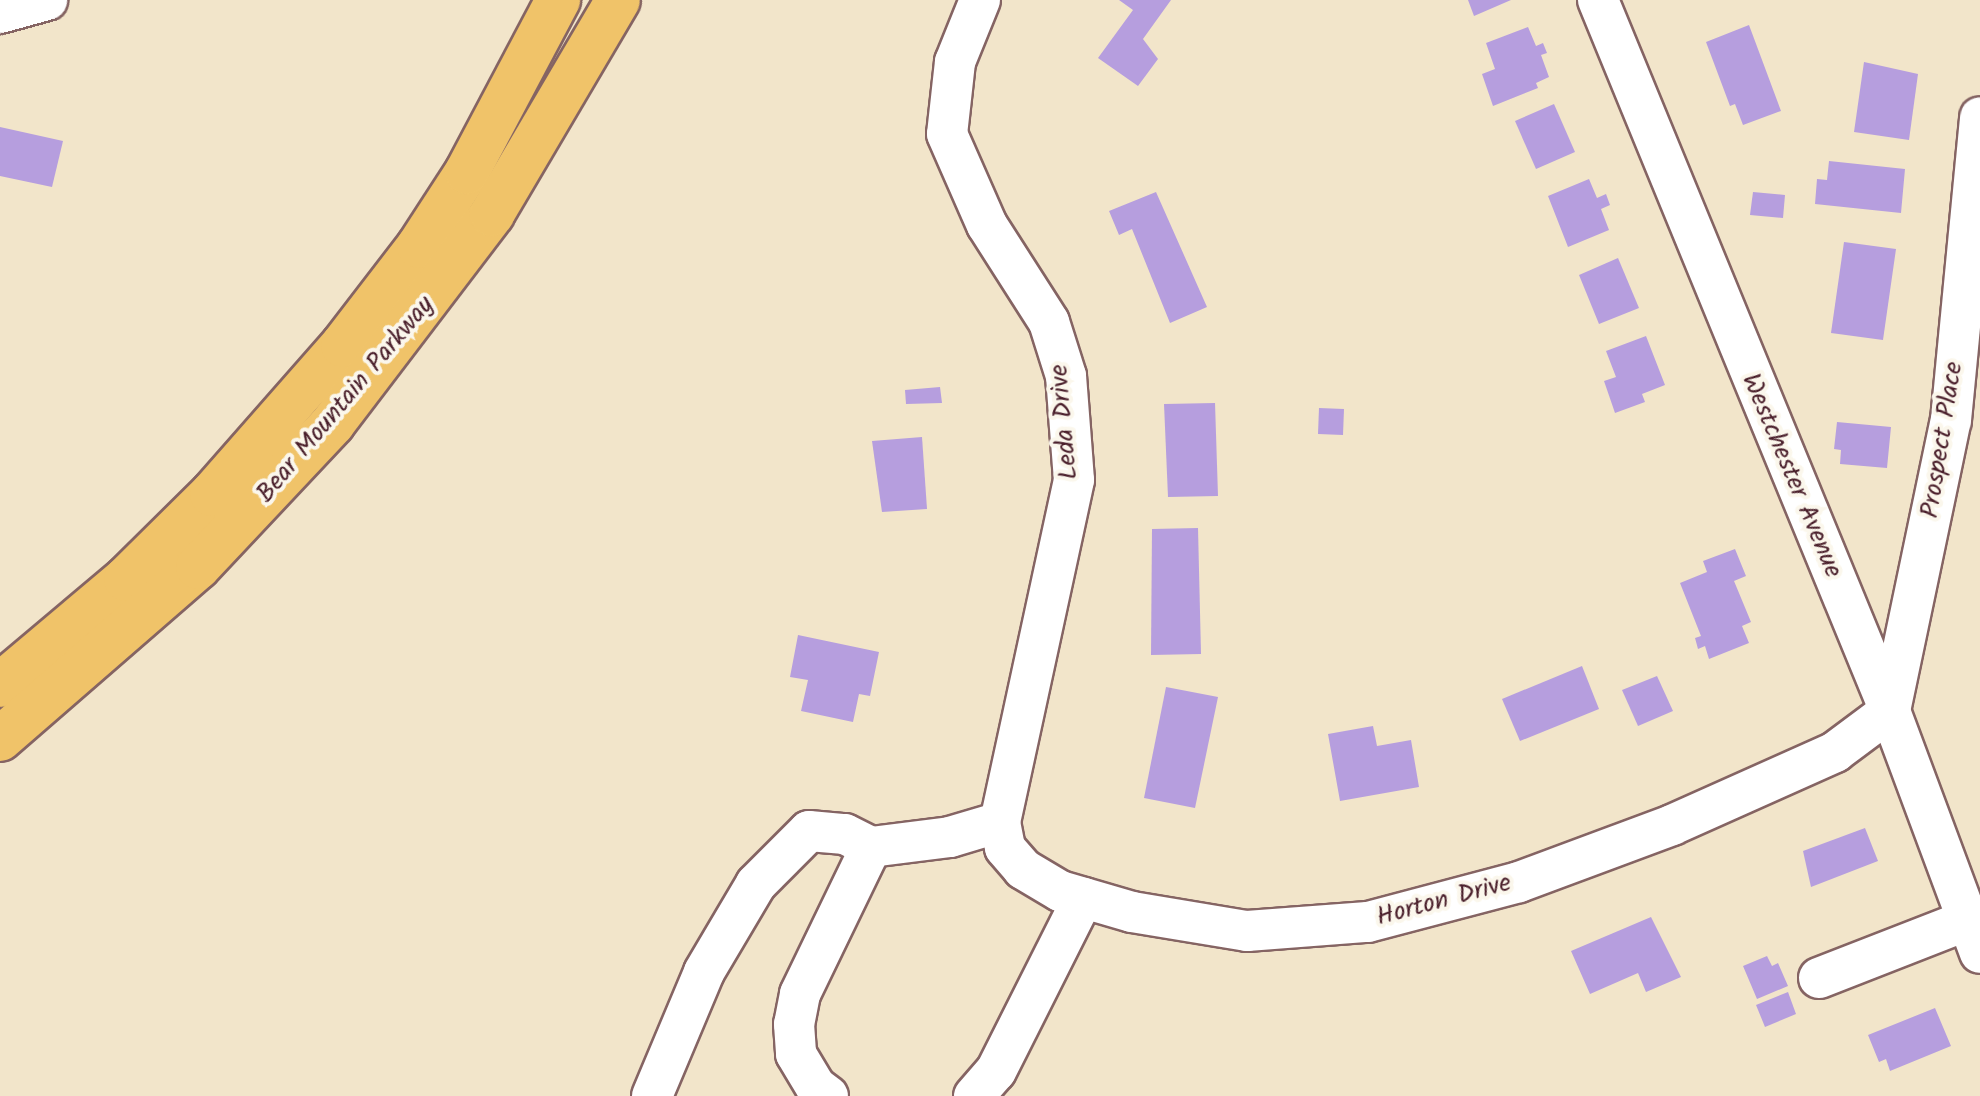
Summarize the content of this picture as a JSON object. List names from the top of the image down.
{
  "streets": {
    "highway": ["Bear Mountain Parkway"],
    "street": [
      "Leda Drive",
      "Prospect Place",
      "Westchester Avenue",
      "Horton Drive"
    ]
  },
  "crossings": [
    ["Leda Drive", "Horton Drive"],
    ["Prospect Place", "Westchester Avenue"],
    ["Prospect Place", "Horton Drive"],
    ["Westchester Avenue", "Horton Drive"]
  ]
}
